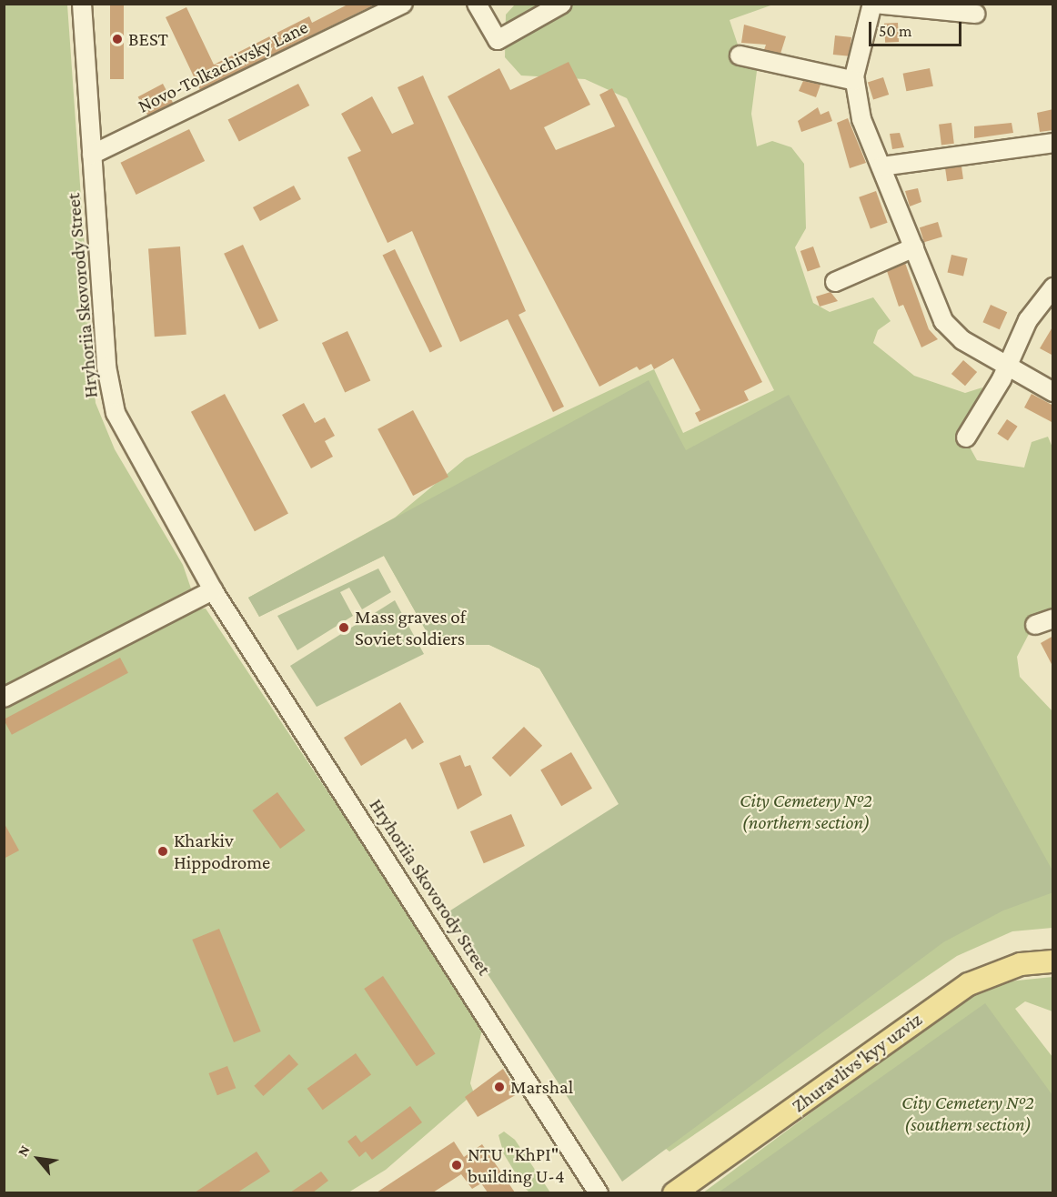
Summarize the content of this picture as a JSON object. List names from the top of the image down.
{
  "streets": {
    "main road": ["Zhuravlivs'kyy uzviz"],
    "street": ["Novo-Tolkachivsky Lane", "Hryhoriia Skovorody Street"]
  },
  "crossings": [
    ["Novo-Tolkachivsky Lane", "Hryhoriia Skovorody Street"]
  ],
  "parks": ["City Cemetery №2 (northern section)", "City Cemetery №2 (southern section)"],
  "places": [
    "BEST",
    "Mass graves of Soviet soldiers",
    "Kharkiv Hippodrome",
    "Marshal",
    "NTU \"KhPI\" building U-4"
  ],
  "scale_bar": "50 m",
  "north": "top left"
}
